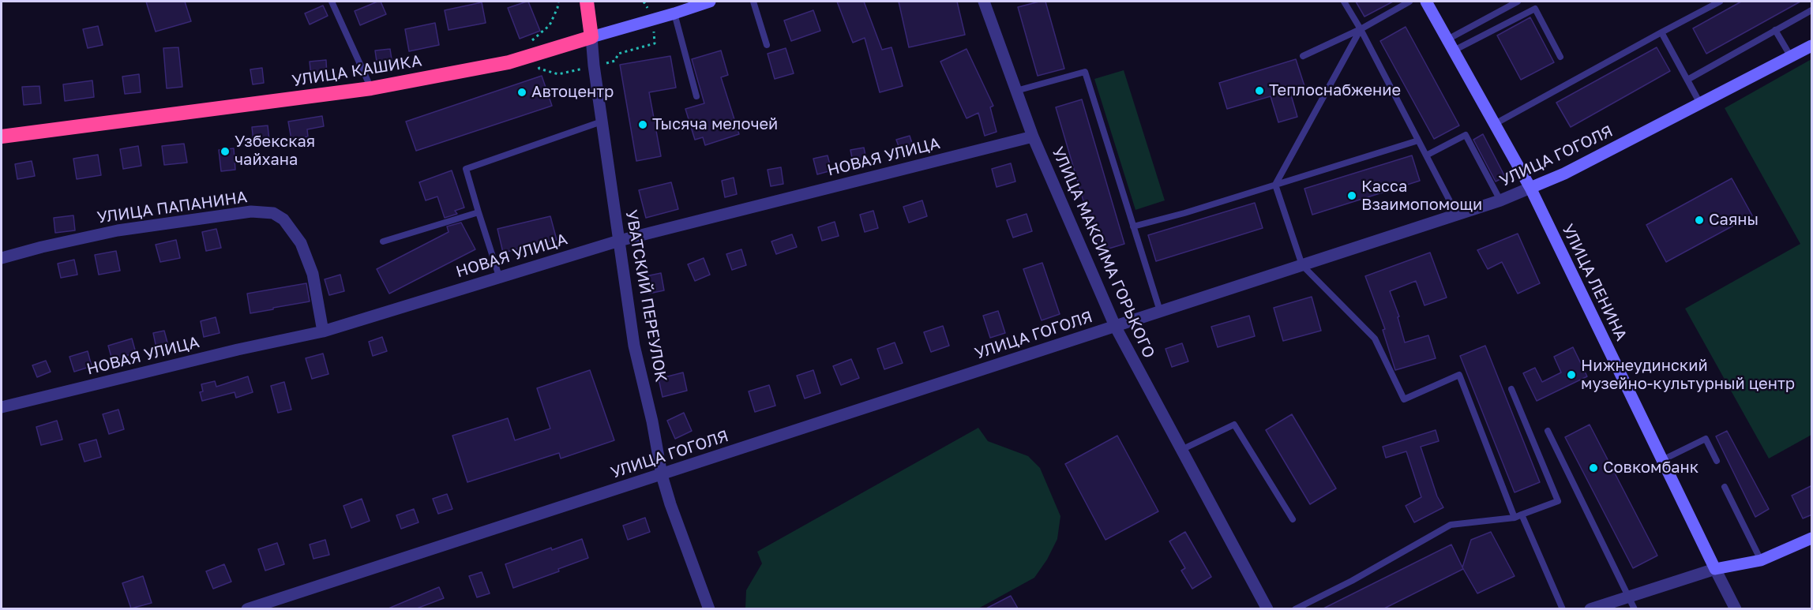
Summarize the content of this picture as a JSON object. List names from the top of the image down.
{
  "streets": {
    "highway": ["УЛИЦА КАШИКА"],
    "street": [
      "УЛИЦА ГОГОЛЯ",
      "НОВАЯ УЛИЦА",
      "УЛИЦА ПАПАНИНА",
      "УЛИЦА МАКСИМА ГОРЬКОГО",
      "УЛИЦА ЛЕНИНА",
      "УВАТСКИЙ ПЕРЕУЛОК"
    ]
  },
  "crossings": [
    ["УЛИЦА КАШИКА", "УВАТСКИЙ ПЕРЕУЛОК"],
    ["УЛИЦА ГОГОЛЯ", "УЛИЦА МАКСИМА ГОРЬКОГО"],
    ["УЛИЦА ГОГОЛЯ", "УЛИЦА ЛЕНИНА"],
    ["УЛИЦА ГОГОЛЯ", "УВАТСКИЙ ПЕРЕУЛОК"],
    ["НОВАЯ УЛИЦА", "УЛИЦА ПАПАНИНА"],
    ["НОВАЯ УЛИЦА", "УЛИЦА МАКСИМА ГОРЬКОГО"],
    ["НОВАЯ УЛИЦА", "УВАТСКИЙ ПЕРЕУЛОК"]
  ],
  "places": [
    "Теплоснабжение",
    "Автоцентр",
    "Тысяча мелочей",
    "Узбекская чайхана",
    "Касса Взаимопомощи",
    "Саяны",
    "Нижнеудинский музейно-культурный центр",
    "Совкомбанк"
  ]
}
